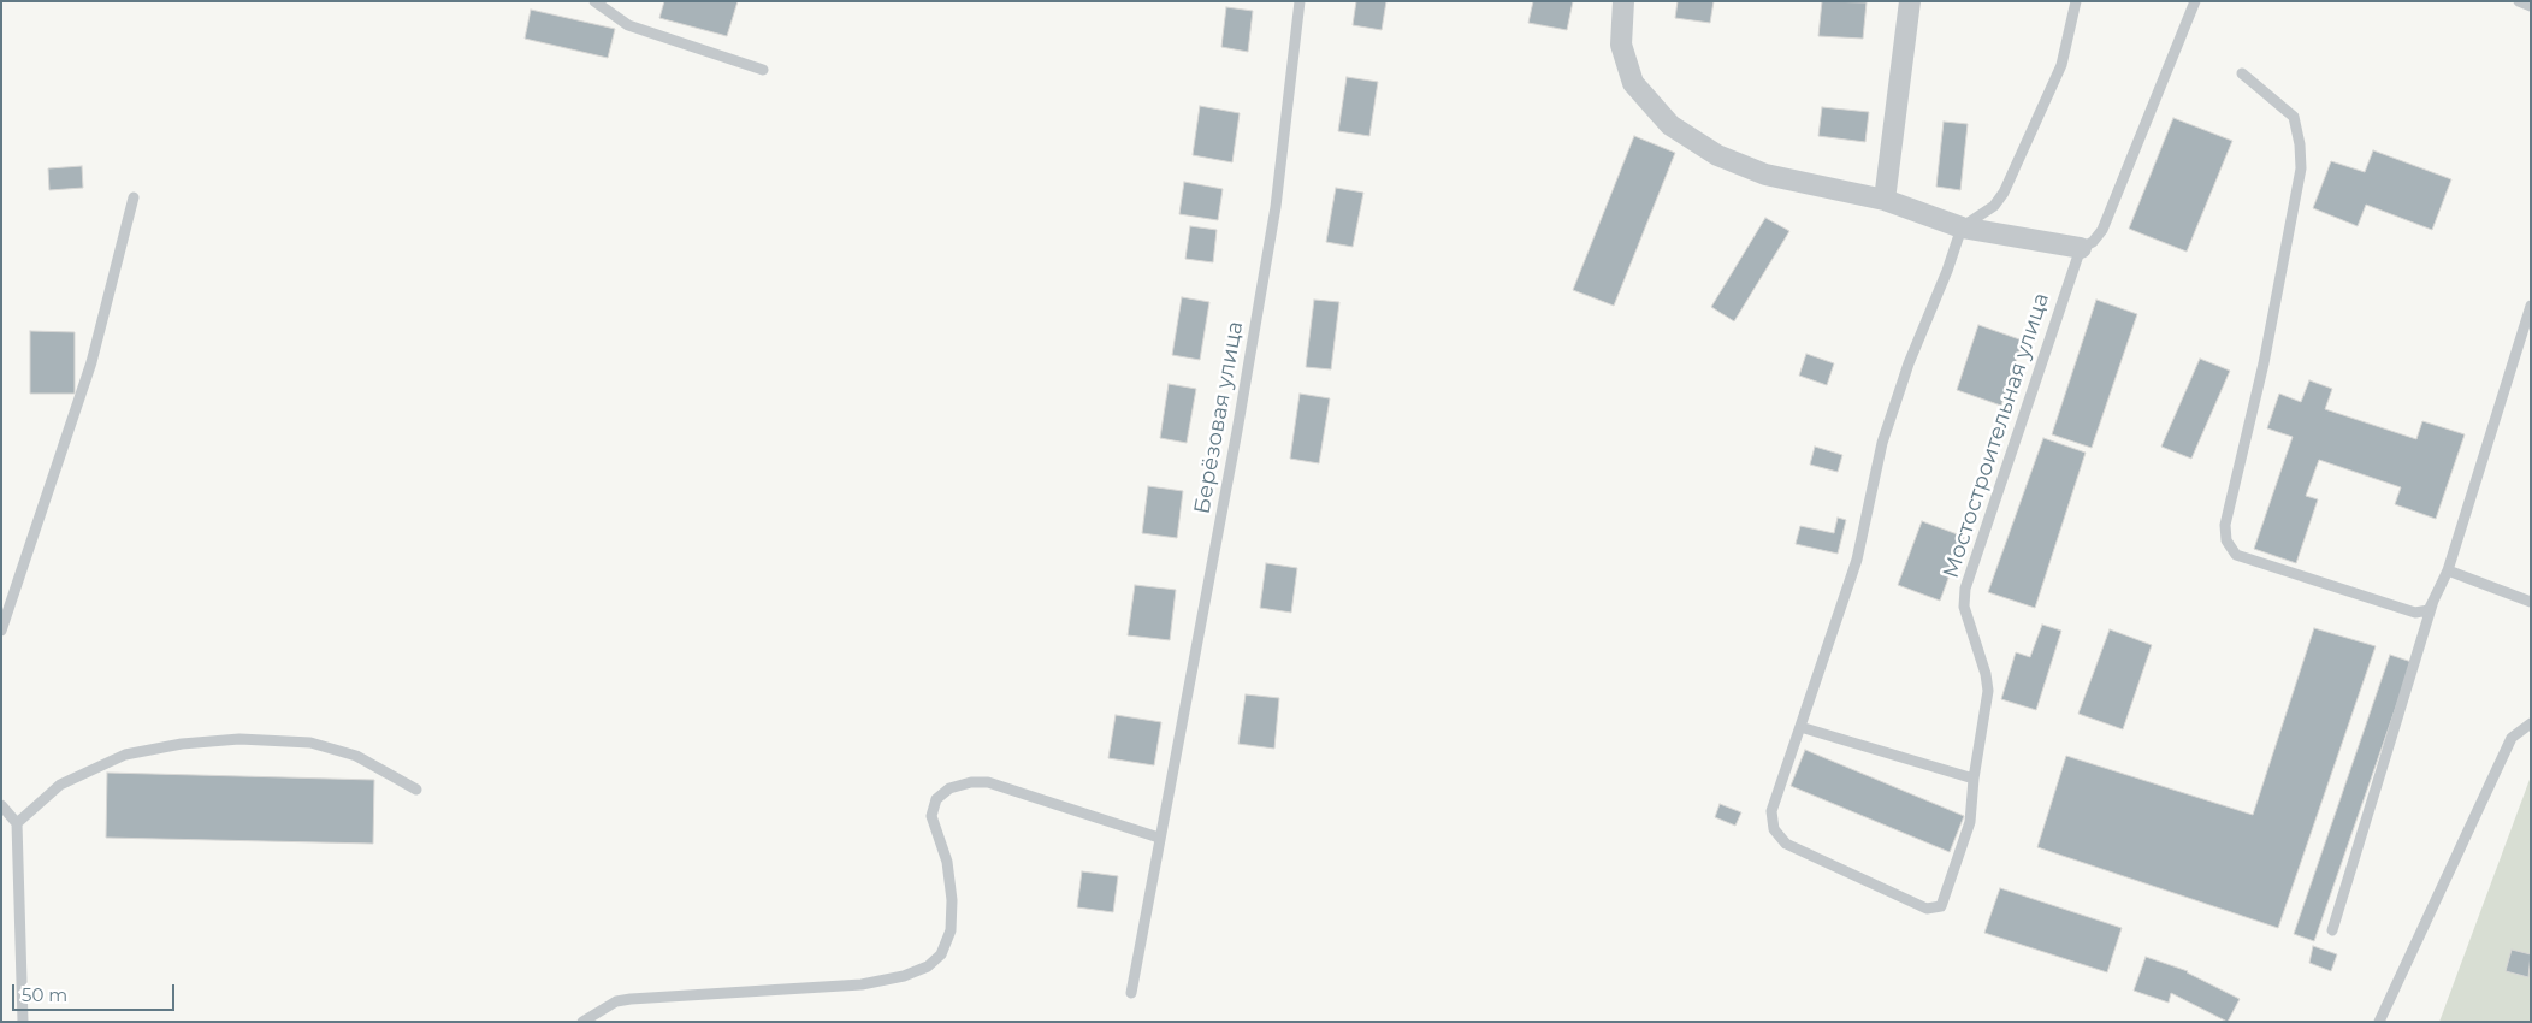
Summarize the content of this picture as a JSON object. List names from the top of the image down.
{
  "streets": {
    "lane": ["Берёзовая улица", "Мостостроительная улица"]
  },
  "scale_bar": "50 m"
}
